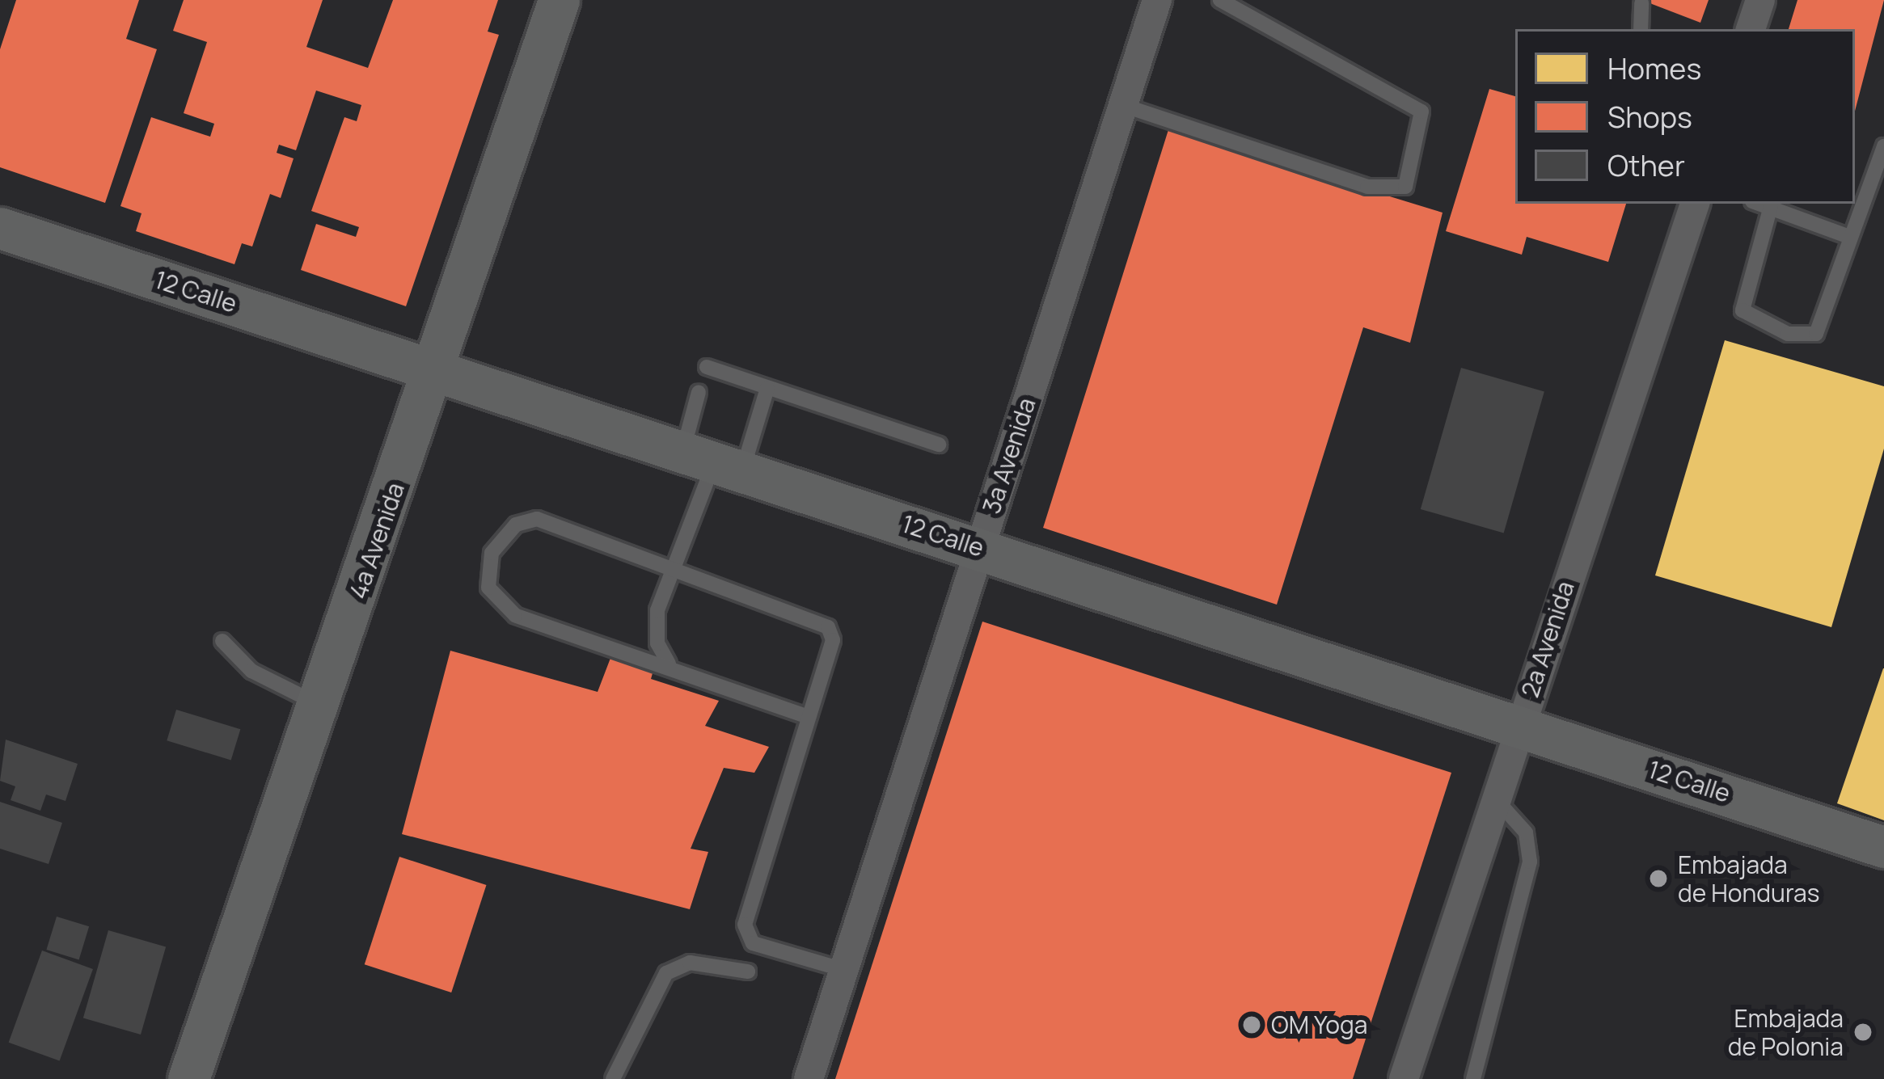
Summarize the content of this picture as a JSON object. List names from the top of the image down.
{
  "streets": {
    "main road": ["12 Calle", "4a Avenida"],
    "street": ["3a Avenida", "2a Avenida"]
  },
  "crossings": [
    ["12 Calle", "3a Avenida"],
    ["12 Calle", "4a Avenida"],
    ["12 Calle", "2a Avenida"]
  ],
  "places": ["Embajada de Honduras", "OM Yoga", "Embajada de Polonia"],
  "legend": ["Homes", "Shops", "Other"]
}
